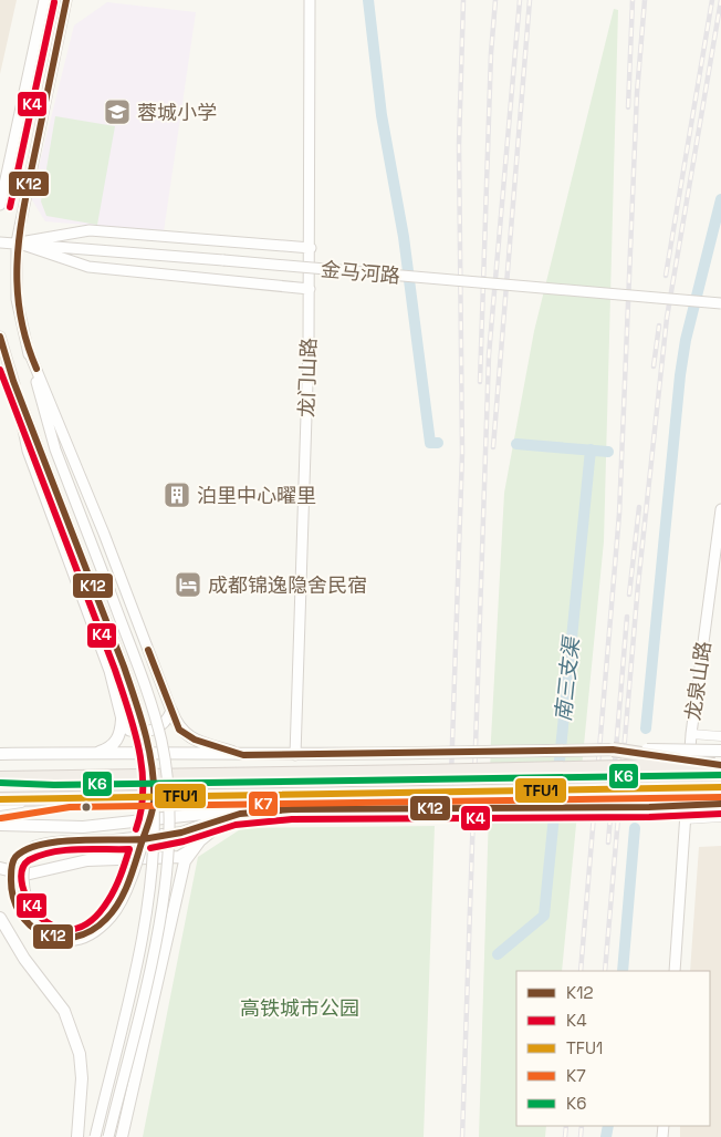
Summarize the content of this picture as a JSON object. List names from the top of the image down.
{
  "streets": {
    "street": ["金马河路", "龙门山路", "龙泉山路"]
  },
  "water": ["南三支渠"],
  "parks": ["高铁城市公园"],
  "places": {
    "school or university": ["蓉城小学"],
    "building": ["泊里中心曜里"],
    "hotel": ["成都锦逸隐舍民宿"]
  },
  "lines": [
    "transit line K12",
    "transit line K4",
    "transit line K6",
    "transit line TFU1",
    "transit line K7"
  ],
  "legend": [
    "K12",
    "K4",
    "TFU1",
    "K7",
    "K6"
  ]
}
